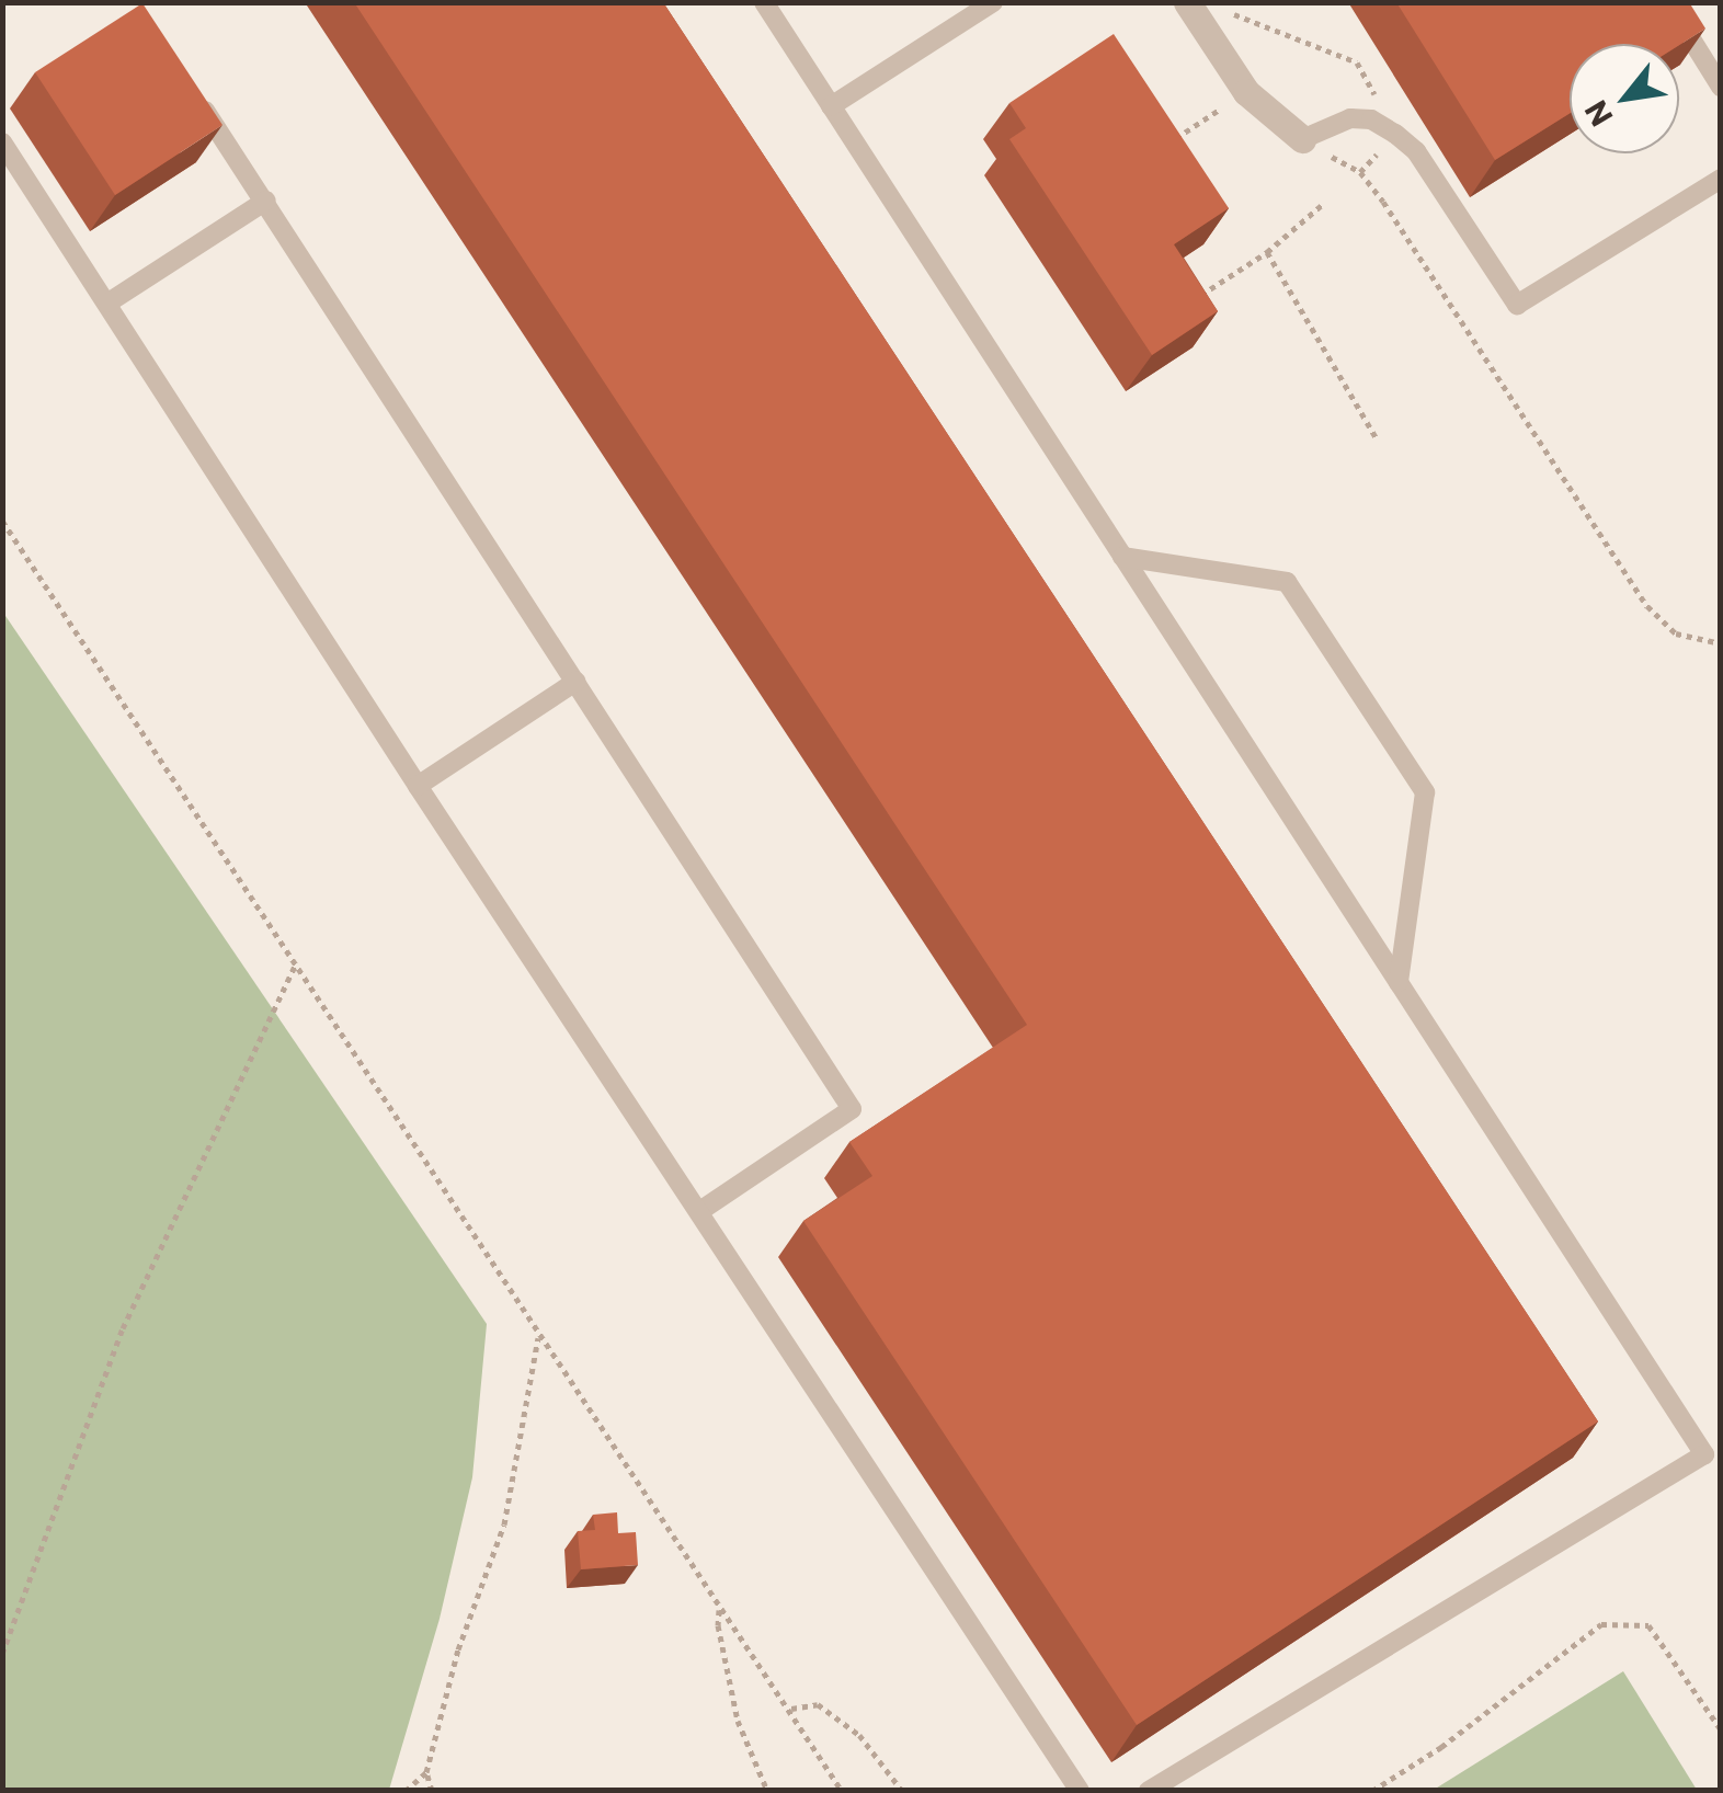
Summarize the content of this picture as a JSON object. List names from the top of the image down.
{
  "north": "bottom left"
}
